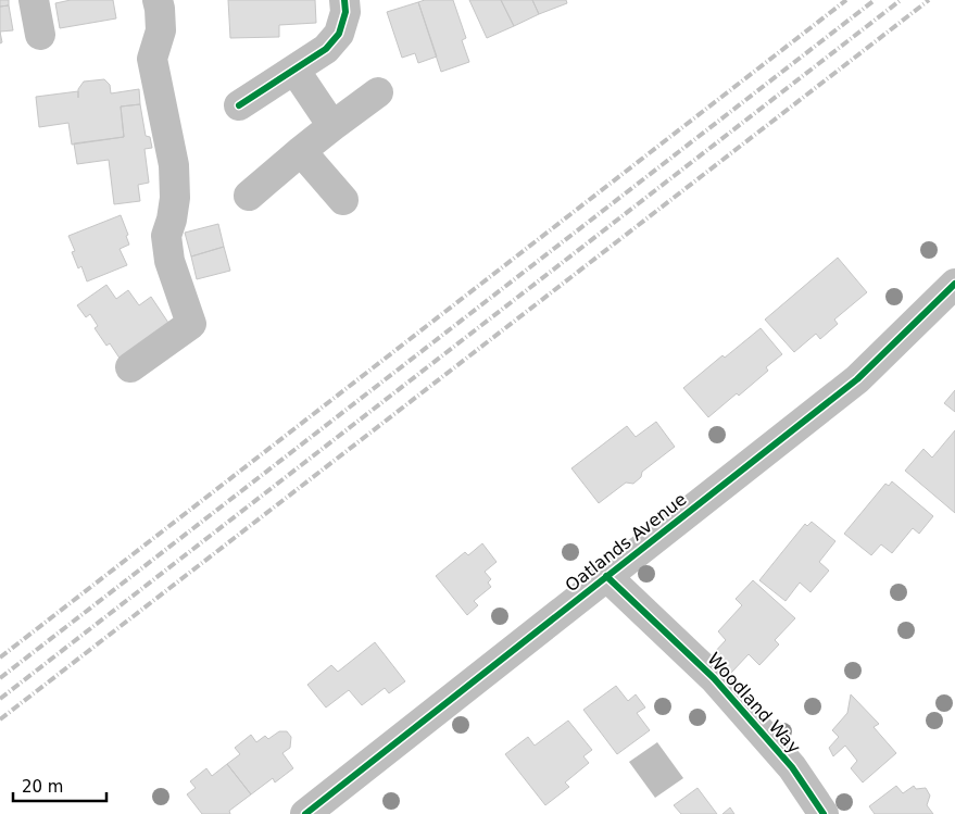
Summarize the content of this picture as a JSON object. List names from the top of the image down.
{
  "streets": {
    "street": ["Oatlands Avenue", "Woodland Way"]
  },
  "crossings": [
    ["Oatlands Avenue", "Woodland Way"]
  ],
  "scale_bar": "20 m"
}
